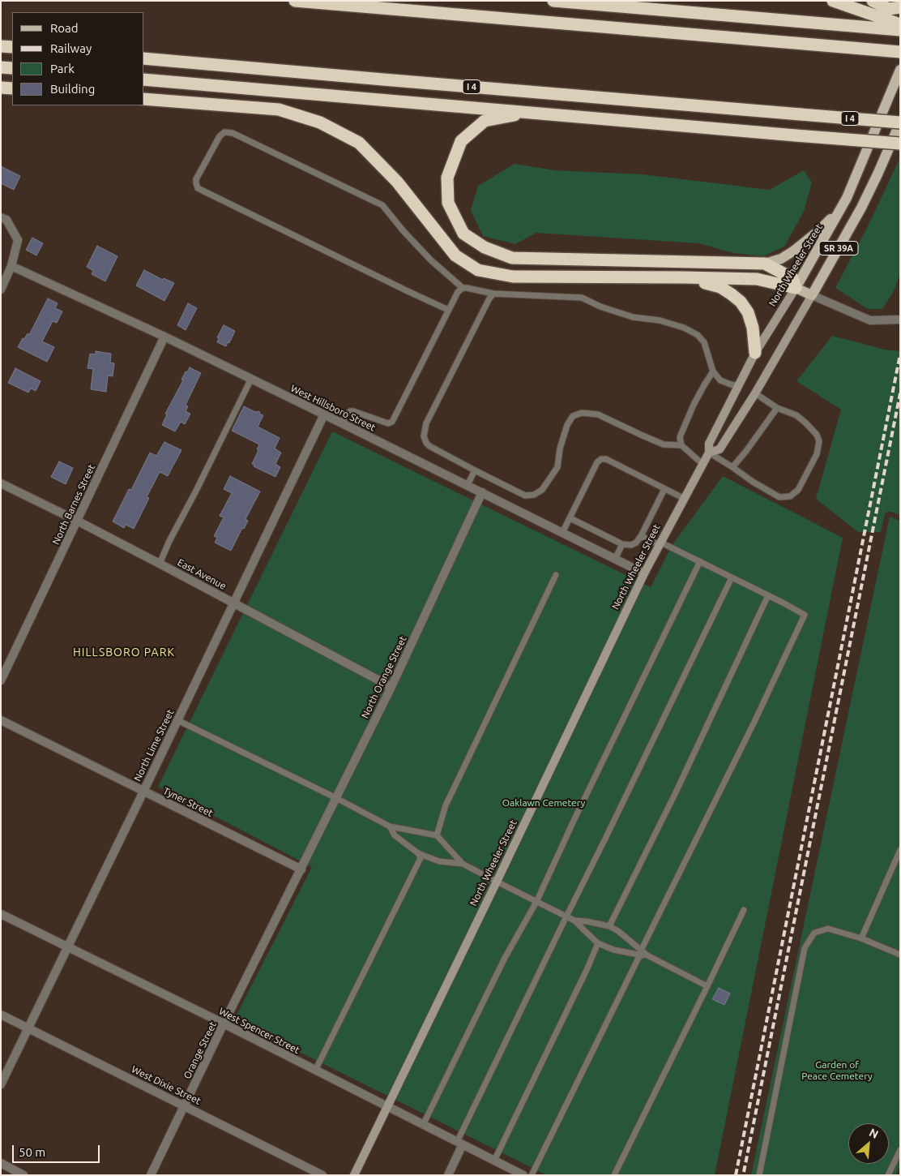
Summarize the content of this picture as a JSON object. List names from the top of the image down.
{
  "streets": {
    "highway": ["I 4"],
    "main road": ["SR 39A", "North Wheeler Street"],
    "street": [
      "West Hillsboro Street",
      "North Barnes Street",
      "East Avenue",
      "North Orange Street",
      "North Lime Street",
      "Tyner Street",
      "West Spencer Street",
      "Orange Street",
      "West Dixie Street"
    ]
  },
  "crossings": [
    ["I 4", "North Wheeler Street"],
    ["North Wheeler Street", "West Hillsboro Street"],
    ["North Wheeler Street", "West Spencer Street"],
    ["West Hillsboro Street", "North Barnes Street"],
    ["West Hillsboro Street", "North Orange Street"],
    ["West Hillsboro Street", "North Lime Street"],
    ["North Barnes Street", "East Avenue"],
    ["East Avenue", "North Orange Street"],
    ["East Avenue", "North Lime Street"],
    ["North Orange Street", "Tyner Street"],
    ["North Orange Street", "Orange Street"],
    ["North Lime Street", "Tyner Street"],
    ["North Lime Street", "West Spencer Street"],
    ["North Lime Street", "West Dixie Street"],
    ["Tyner Street", "Orange Street"],
    ["West Spencer Street", "Orange Street"],
    ["Orange Street", "West Dixie Street"]
  ],
  "districts": ["HILLSBORO PARK"],
  "parks": ["Oaklawn Cemetery", "Garden of Peace Cemetery"],
  "legend": [
    "Road",
    "Railway",
    "Park",
    "Building"
  ],
  "scale_bar": "50 m",
  "north": "top right"
}
